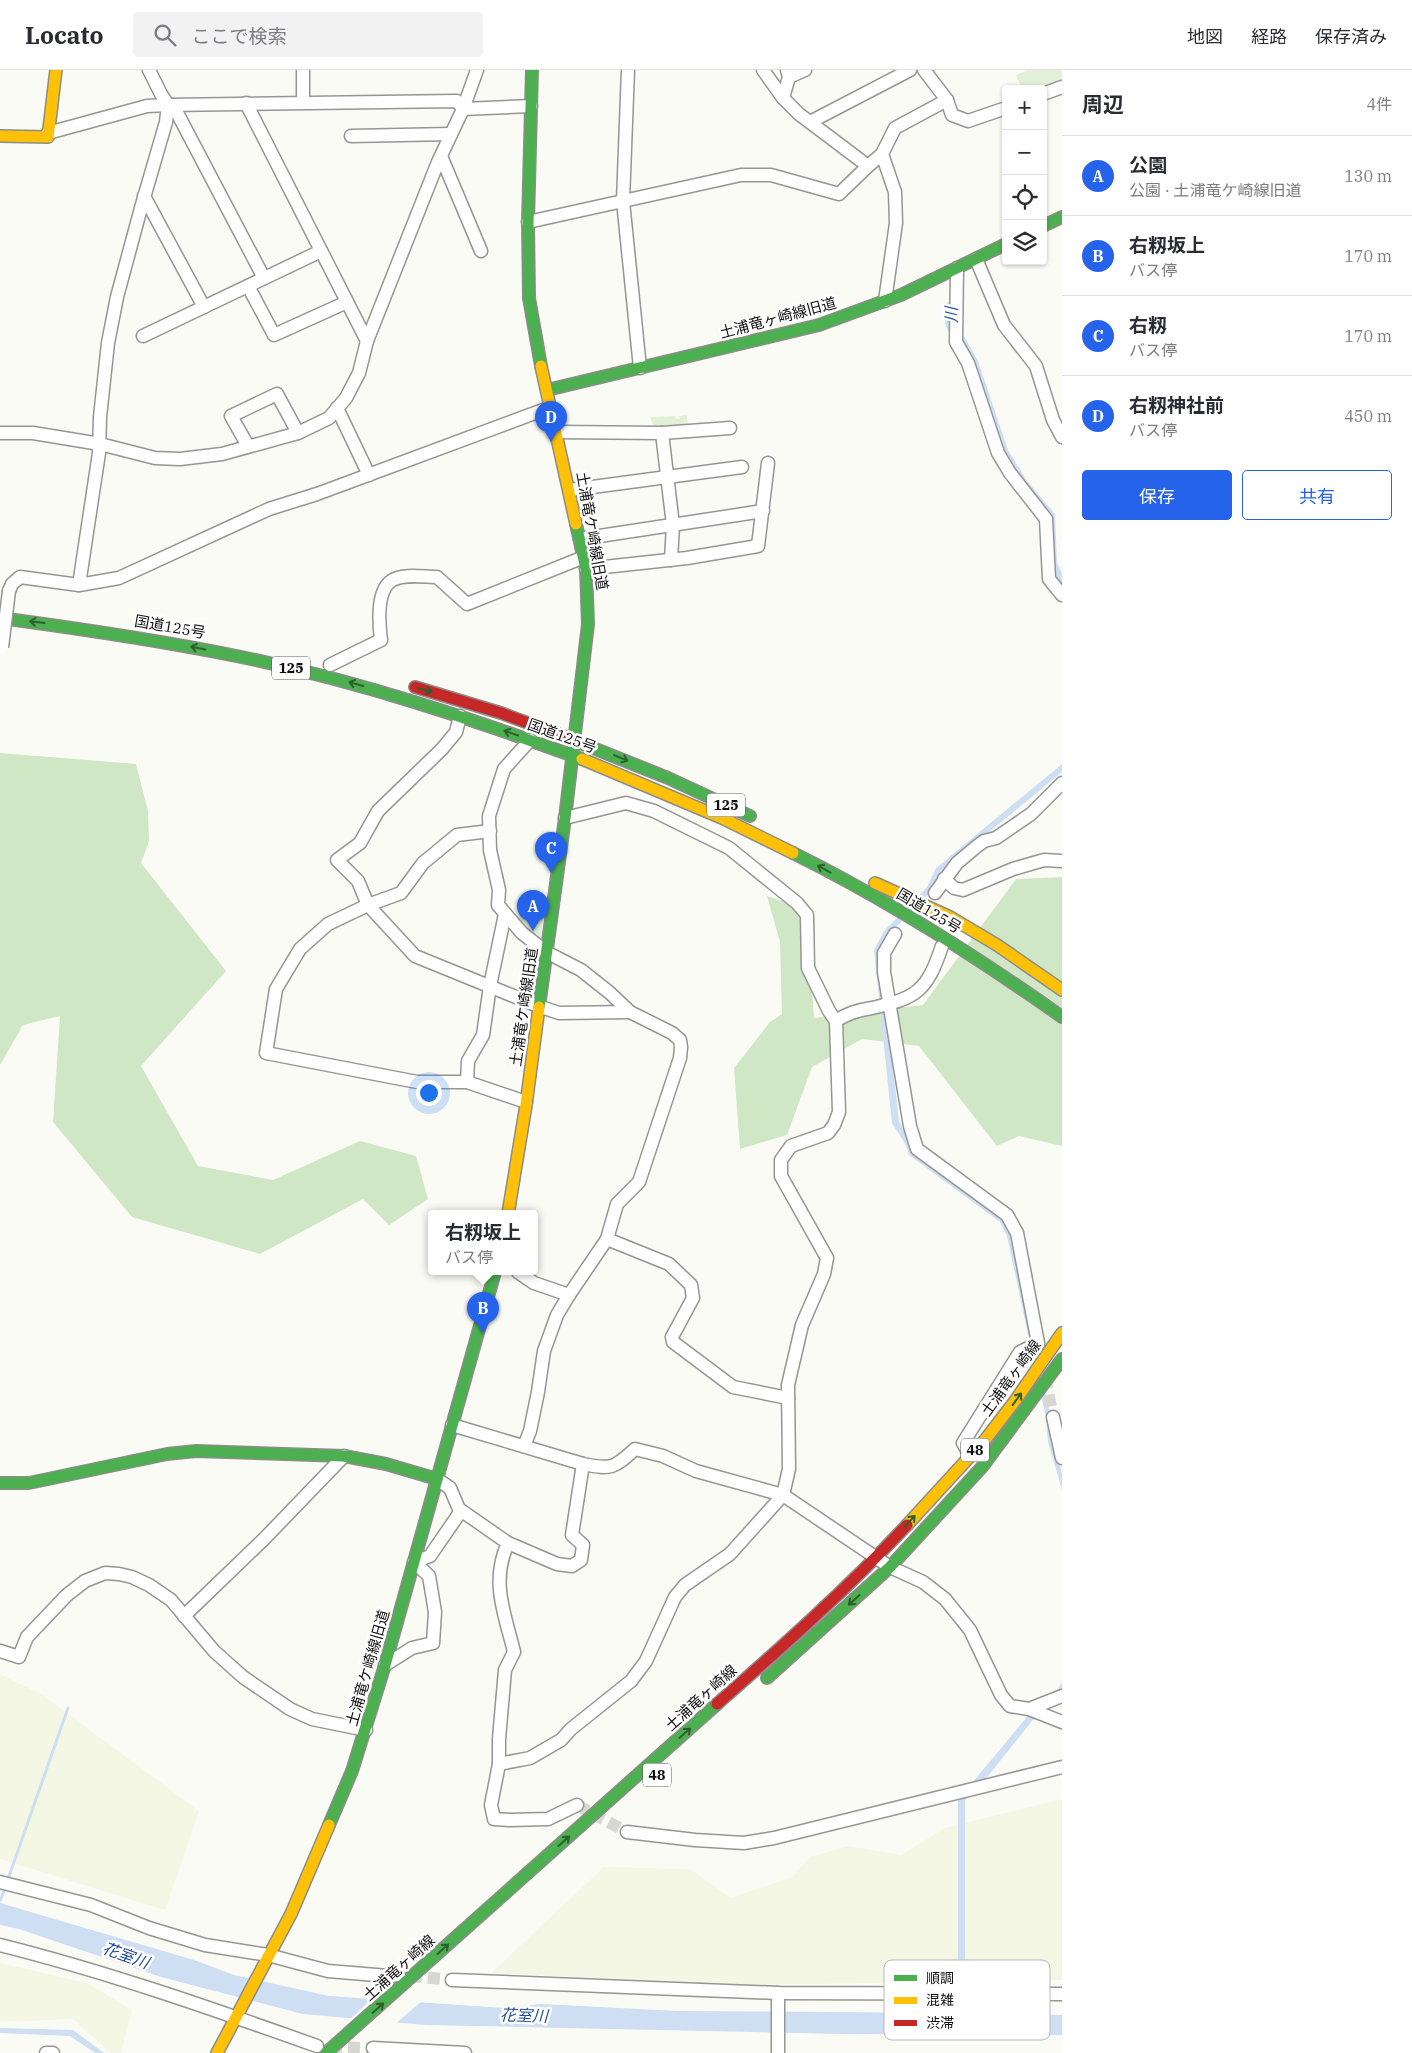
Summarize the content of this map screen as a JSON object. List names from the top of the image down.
{
  "streets": {
    "main road": [
      "土浦竜ヶ崎線旧道",
      "土浦竜ケ崎線旧道",
      "国道125号",
      "125",
      "土浦竜ヶ崎線",
      "48"
    ]
  },
  "crossings": [
    ["土浦竜ヶ崎線旧道", "土浦竜ケ崎線旧道"],
    ["土浦竜ケ崎線旧道", "国道125号"]
  ],
  "water": ["川", "花室川"],
  "legend": ["順調", "混雑", "渋滞"],
  "page": {
    "header": "Locato",
    "search": "ここで検索",
    "nav": ["地図", "経路", "保存済み"],
    "heading": ["周辺", "4件"],
    "map_buttons": ["+", "−"],
    "list": [
      {
        "mark": "A",
        "name": "公園",
        "note": "公園 · 土浦竜ケ崎線旧道",
        "value": "130 m"
      },
      {
        "mark": "B",
        "name": "右籾坂上",
        "note": "バス停",
        "value": "170 m"
      },
      {
        "mark": "C",
        "name": "右籾",
        "note": "バス停",
        "value": "170 m"
      },
      {
        "mark": "D",
        "name": "右籾神社前",
        "note": "バス停",
        "value": "450 m"
      }
    ],
    "pins": [
      "D",
      "C",
      "A",
      "B"
    ],
    "buttons": ["保存", "共有"],
    "popup": ["右籾坂上", "バス停"]
  }
}
